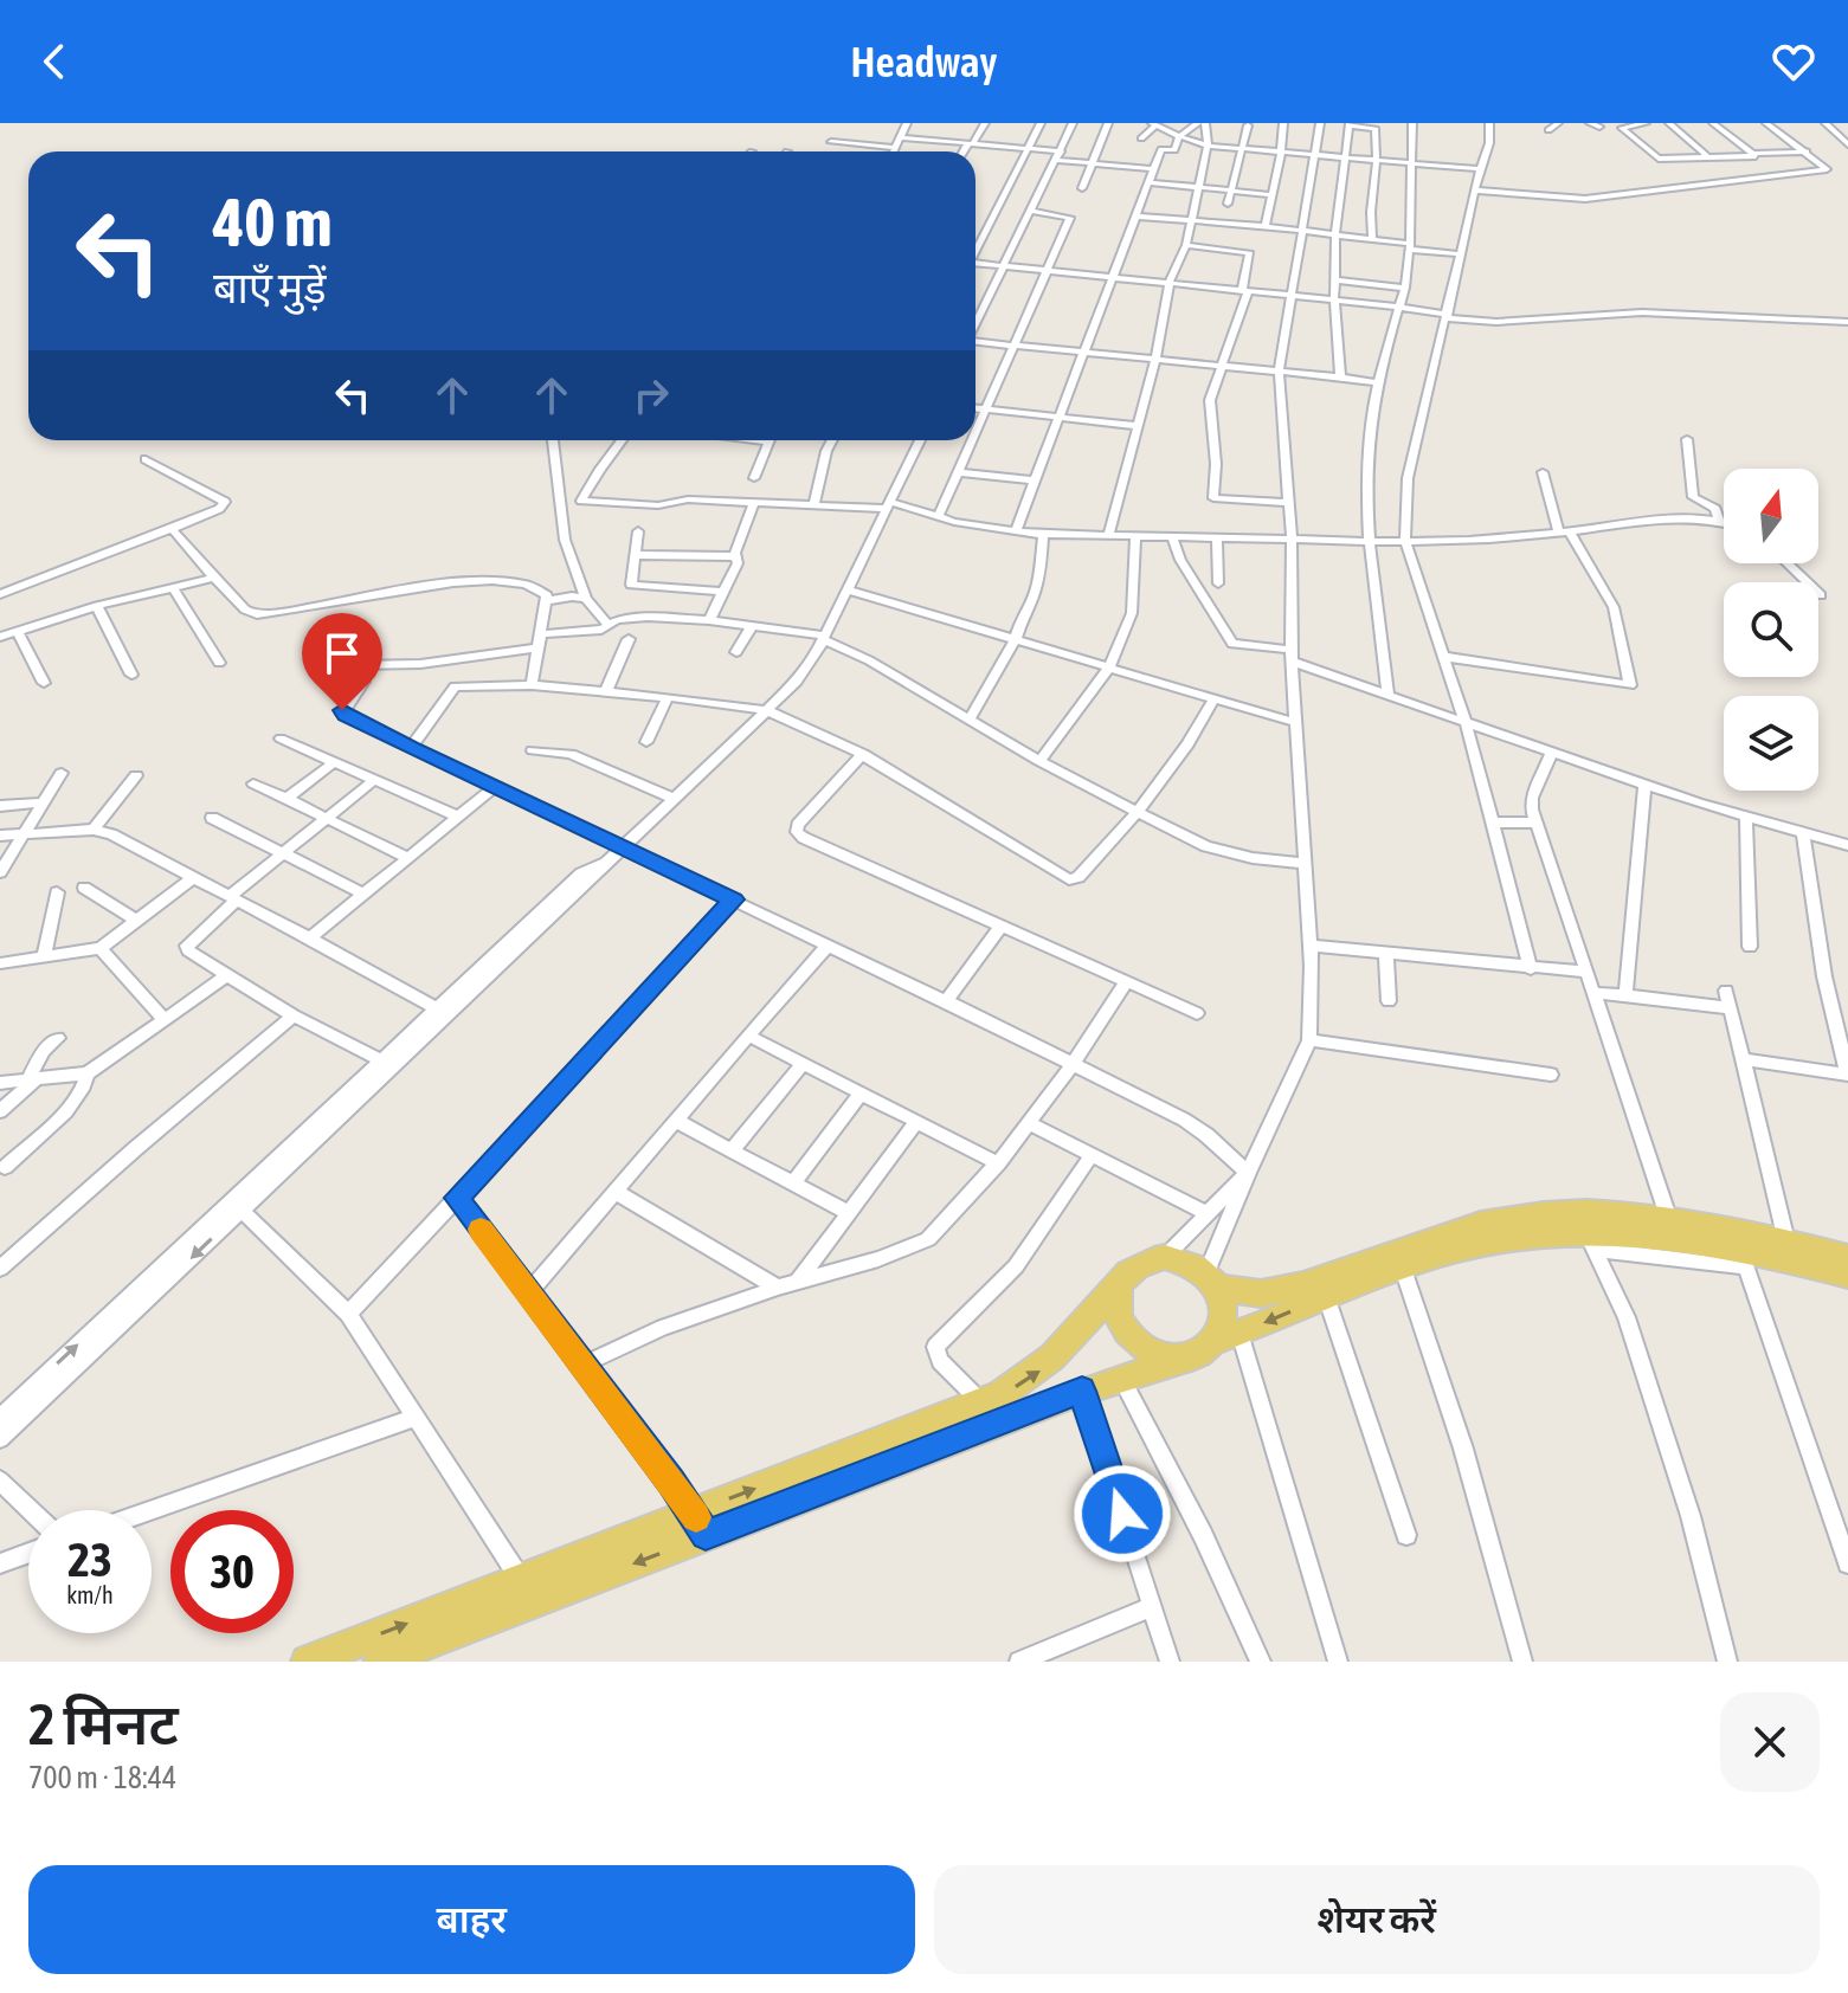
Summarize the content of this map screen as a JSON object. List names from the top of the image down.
{
  "north": "top",
  "page": {
    "header": "Headway",
    "turn": ["40 m", "बाएँ मुड़ें"],
    "speed": "23 km/h",
    "limit": "30",
    "heading": ["2 मिनट", "700 m · 18:44"],
    "buttons": ["बाहर", "शेयर करें"]
  }
}
